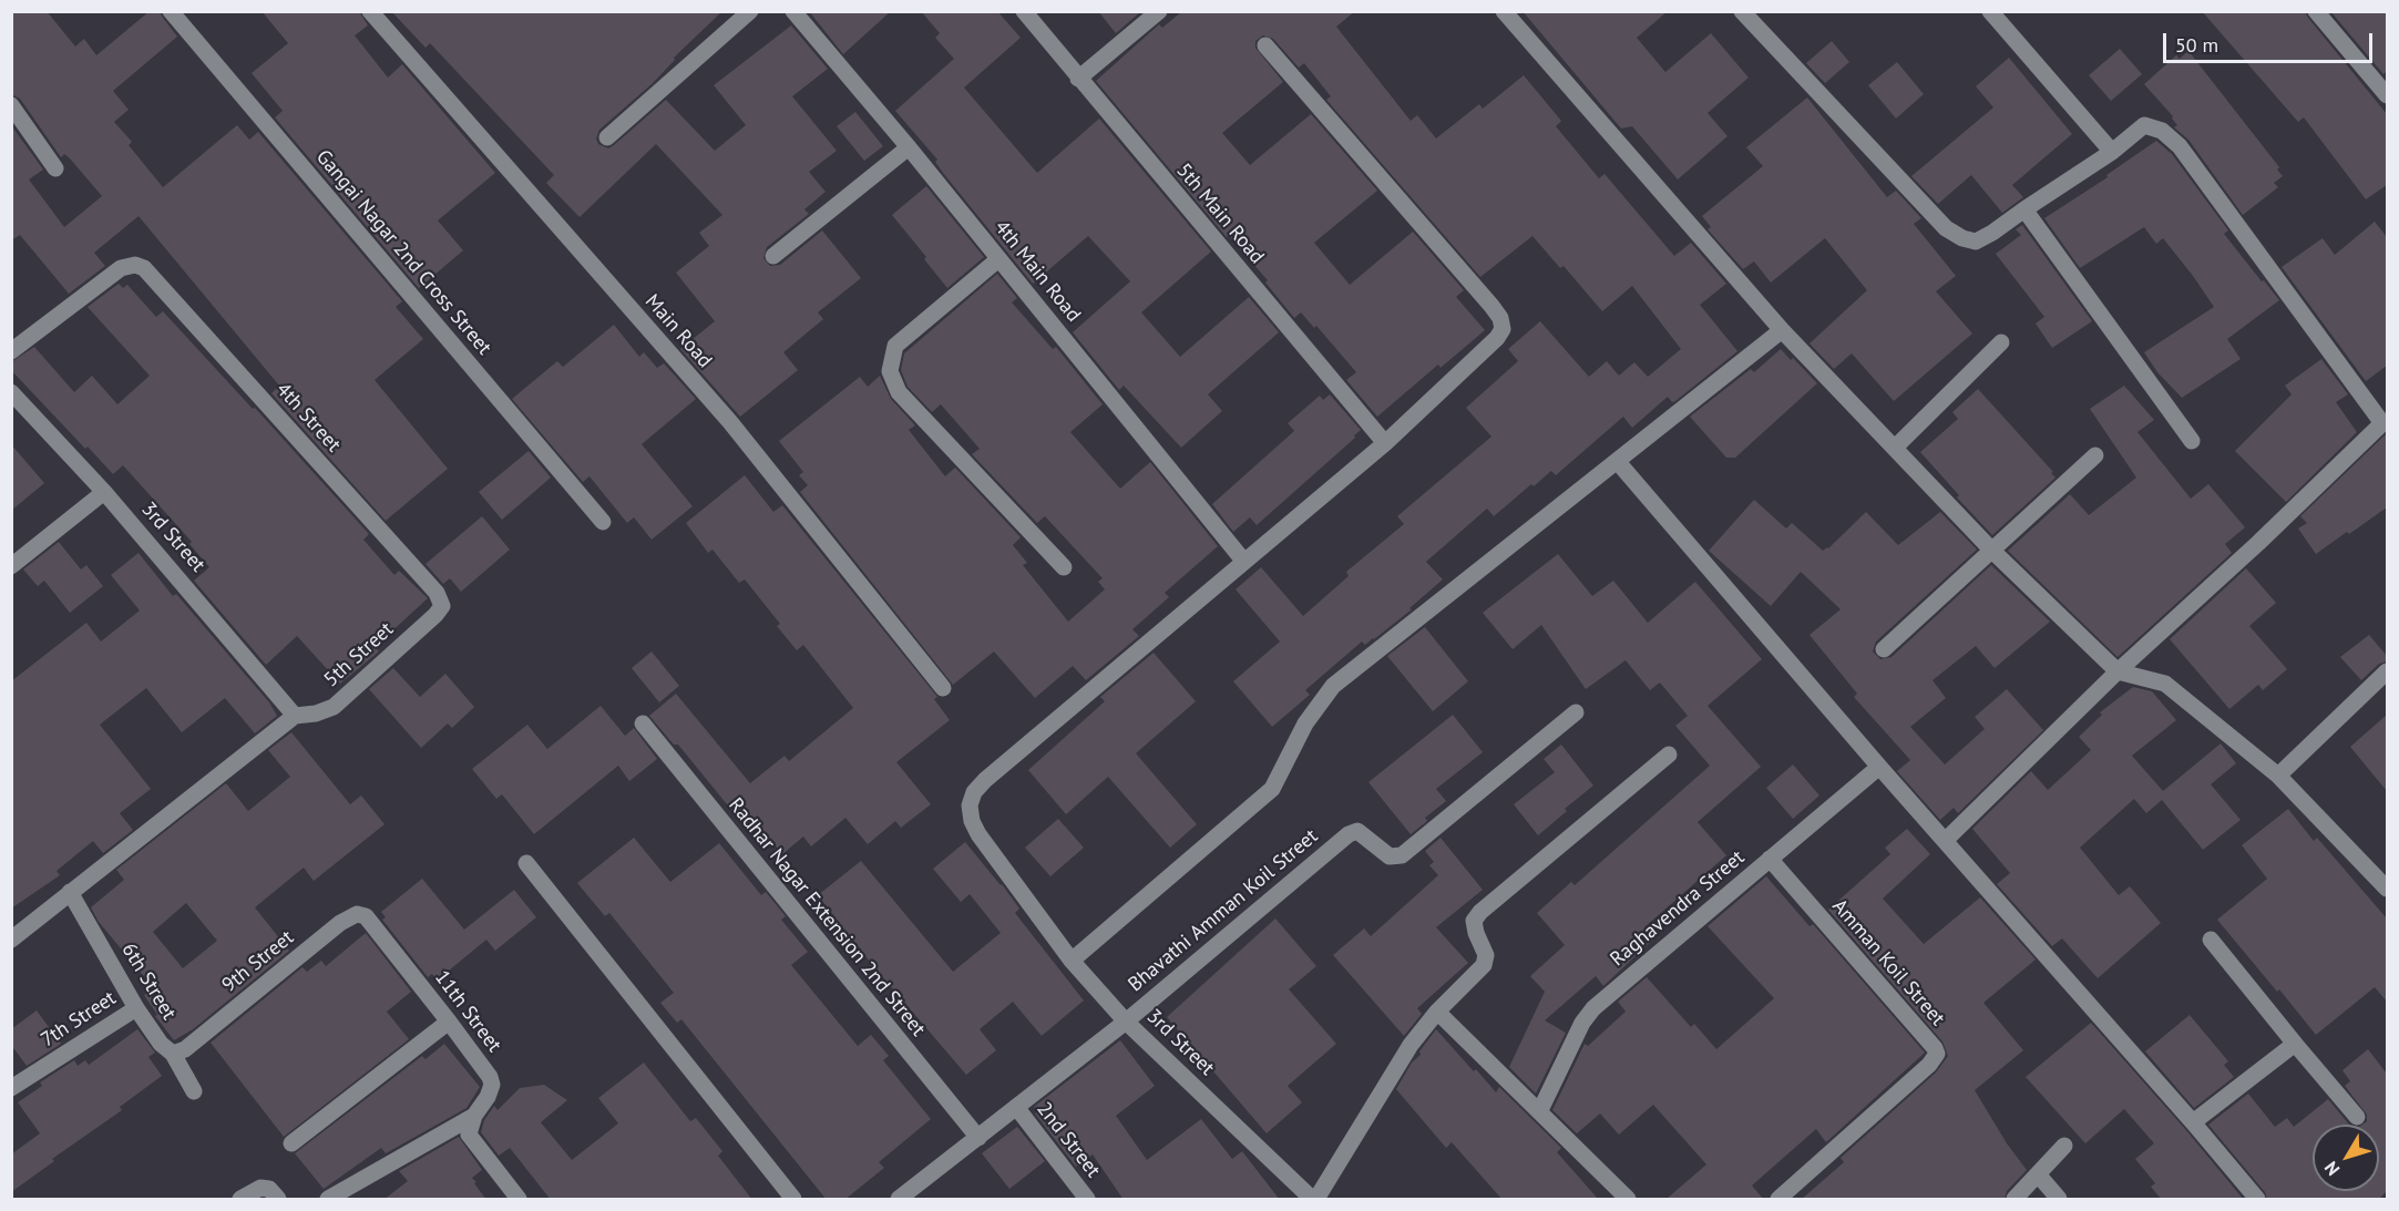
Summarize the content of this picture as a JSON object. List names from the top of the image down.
{
  "streets": {
    "street": [
      "5th Main Road",
      "Gangai Nagar 2nd Cross Street",
      "4th Main Road",
      "Main Road",
      "4th Street",
      "3rd Street",
      "5th Street",
      "Raghavendra Street",
      "Bhavathi Amman Koil Street",
      "Radhar Nagar Extension 2nd Street",
      "9th Street",
      "Amman Koil Street",
      "6th Street",
      "11th Street",
      "7th Street",
      "2nd Street"
    ]
  },
  "crossings": [
    ["4th Main Road", "3rd Street"],
    ["4th Street", "5th Street"],
    ["3rd Street", "5th Street"],
    ["3rd Street", "Bhavathi Amman Koil Street"],
    ["Raghavendra Street", "Amman Koil Street"],
    ["Bhavathi Amman Koil Street", "Radhar Nagar Extension 2nd Street"],
    ["Bhavathi Amman Koil Street", "2nd Street"],
    ["9th Street", "6th Street"],
    ["9th Street", "11th Street"],
    ["6th Street", "7th Street"]
  ],
  "scale_bar": "50 m",
  "north": "bottom left"
}
